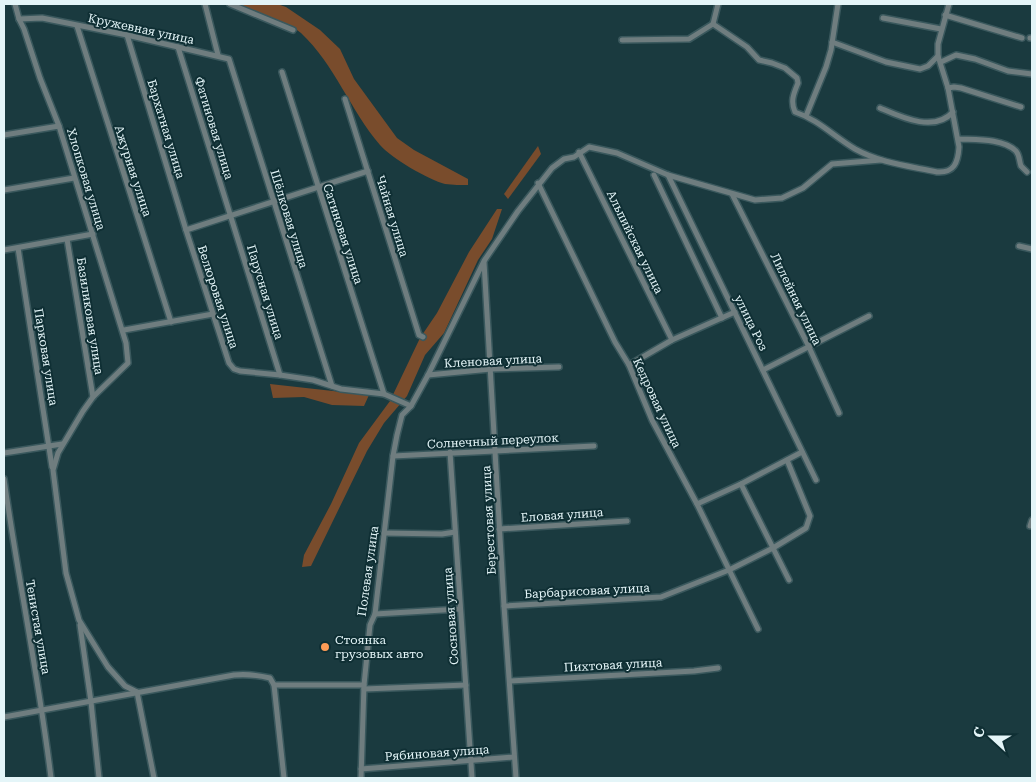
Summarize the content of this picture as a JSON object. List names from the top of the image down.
{
  "streets": {
    "street": [
      "Кружевная улица",
      "Фатиновая улица",
      "Бархатная улица",
      "Ажурная улица",
      "Хлопковая улица",
      "Чайная улица",
      "Шёлковая улица",
      "Сатиновая улица",
      "Альпийская улица",
      "Парусная улица",
      "Велюровая улица",
      "Лилейная улица",
      "Базиликовая улица",
      "улица Роз",
      "Парковая улица",
      "Кленовая улица",
      "Кедровая улица",
      "Солнечный переулок",
      "Еловая улица",
      "Берестовая улица",
      "Полевая улица",
      "Барбарисовая улица",
      "Сосновая улица",
      "Тенистая улица",
      "Пихтовая улица",
      "Рябиновая улица"
    ]
  },
  "crossings": [
    ["Кружевная улица", "Фатиновая улица"],
    ["Кружевная улица", "Бархатная улица"],
    ["Кружевная улица", "Ажурная улица"],
    ["Кружевная улица", "Хлопковая улица"],
    ["Кружевная улица", "Шёлковая улица"],
    ["Фатиновая улица", "Парусная улица"],
    ["Бархатная улица", "Велюровая улица"],
    ["Хлопковая улица", "Базиликовая улица"],
    ["Альпийская улица", "Полевая улица"],
    ["Парусная улица", "Велюровая улица"],
    ["Кленовая улица", "Берестовая улица"],
    ["Кленовая улица", "Полевая улица"],
    ["Кедровая улица", "Полевая улица"],
    ["Кедровая улица", "Барбарисовая улица"],
    ["Солнечный переулок", "Берестовая улица"],
    ["Солнечный переулок", "Полевая улица"],
    ["Солнечный переулок", "Сосновая улица"],
    ["Еловая улица", "Берестовая улица"],
    ["Берестовая улица", "Полевая улица"],
    ["Берестовая улица", "Барбарисовая улица"],
    ["Берестовая улица", "Пихтовая улица"],
    ["Берестовая улица", "Рябиновая улица"],
    ["Полевая улица", "Рябиновая улица"],
    ["Сосновая улица", "Рябиновая улица"]
  ],
  "places": ["Стоянка грузовых авто"],
  "north": "left"
}
